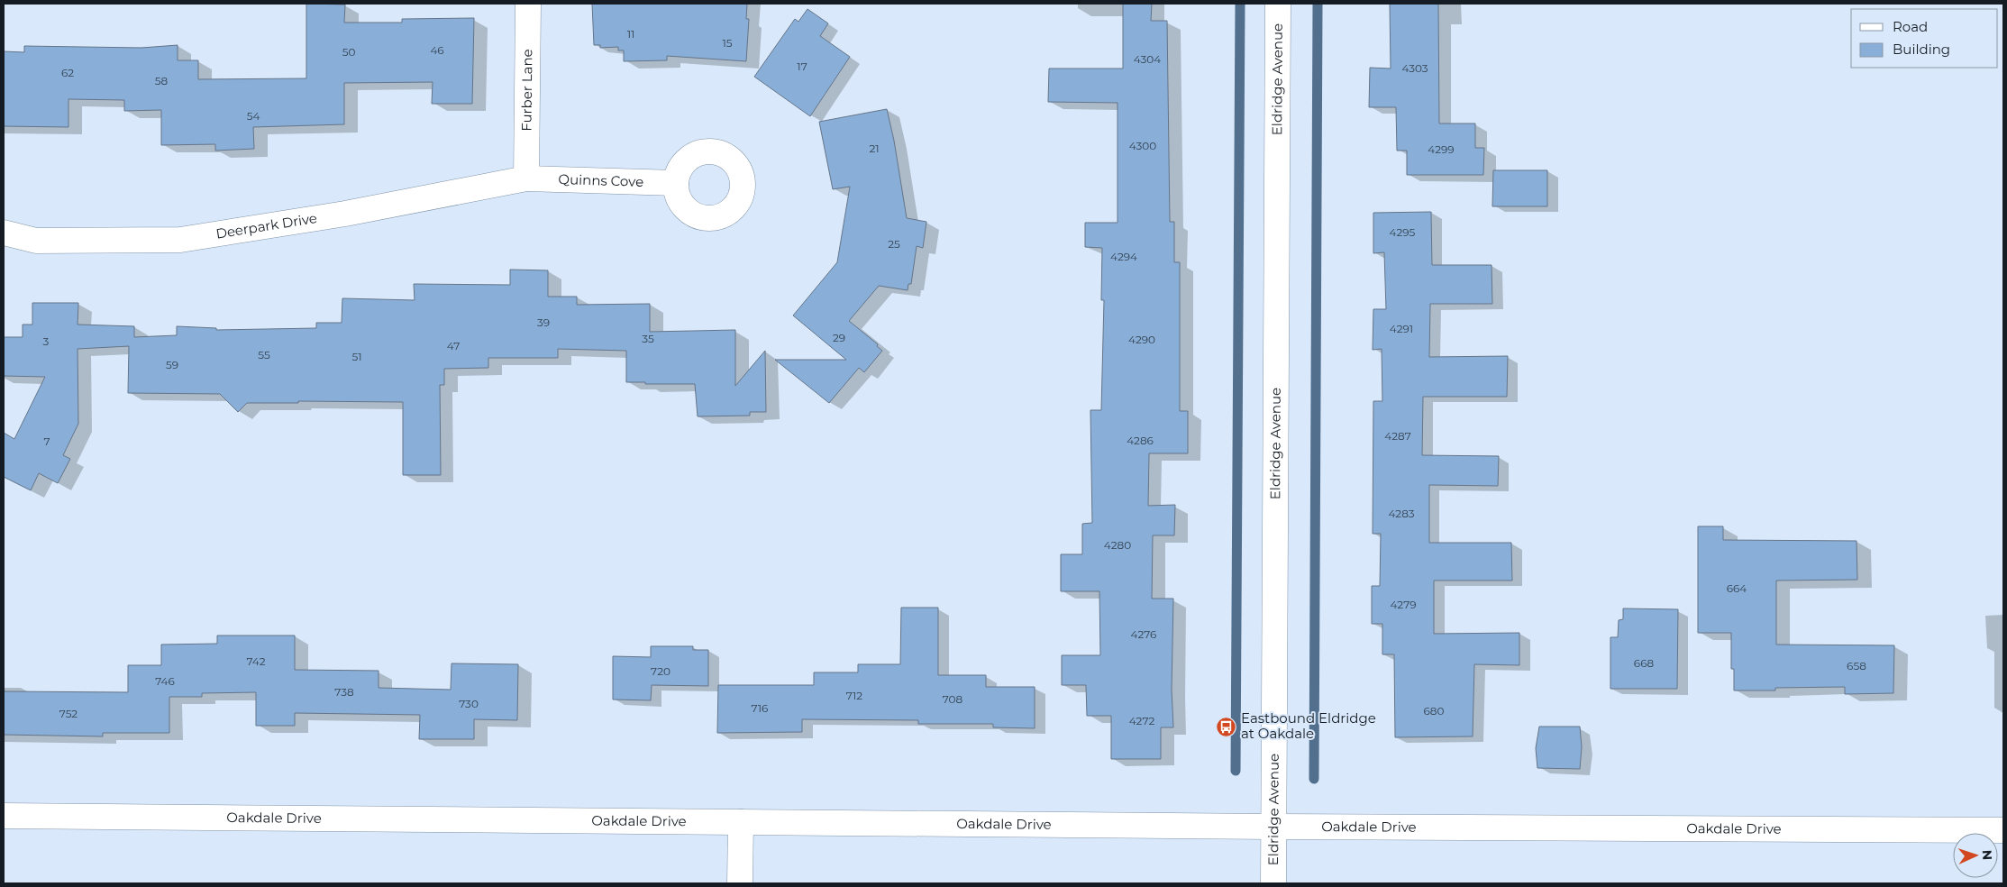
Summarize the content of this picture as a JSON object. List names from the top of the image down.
{
  "streets": {
    "street": [
      "Eldridge Avenue",
      "Furber Lane",
      "Quinns Cove",
      "Deerpark Drive",
      "Oakdale Drive"
    ]
  },
  "crossings": [
    ["Eldridge Avenue", "Oakdale Drive"],
    ["Furber Lane", "Quinns Cove"],
    ["Furber Lane", "Deerpark Drive"],
    ["Quinns Cove", "Deerpark Drive"]
  ],
  "places": {
    "bus stop": ["Eastbound Eldridge at Oakdale"]
  },
  "house_numbers": [
    "11",
    "15",
    "46",
    "50",
    "4304",
    "17",
    "4303",
    "62",
    "58",
    "54",
    "4300",
    "21",
    "4299",
    "4295",
    "25",
    "4294",
    "39",
    "4291",
    "29",
    "35",
    "4290",
    "3",
    "47",
    "55",
    "51",
    "59",
    "4287",
    "4286",
    "7",
    "4283",
    "4280",
    "664",
    "4279",
    "4276",
    "742",
    "668",
    "658",
    "720",
    "746",
    "738",
    "712",
    "708",
    "730",
    "716",
    "680",
    "752",
    "4272"
  ],
  "legend": ["Road", "Building"],
  "north": "right"
}
